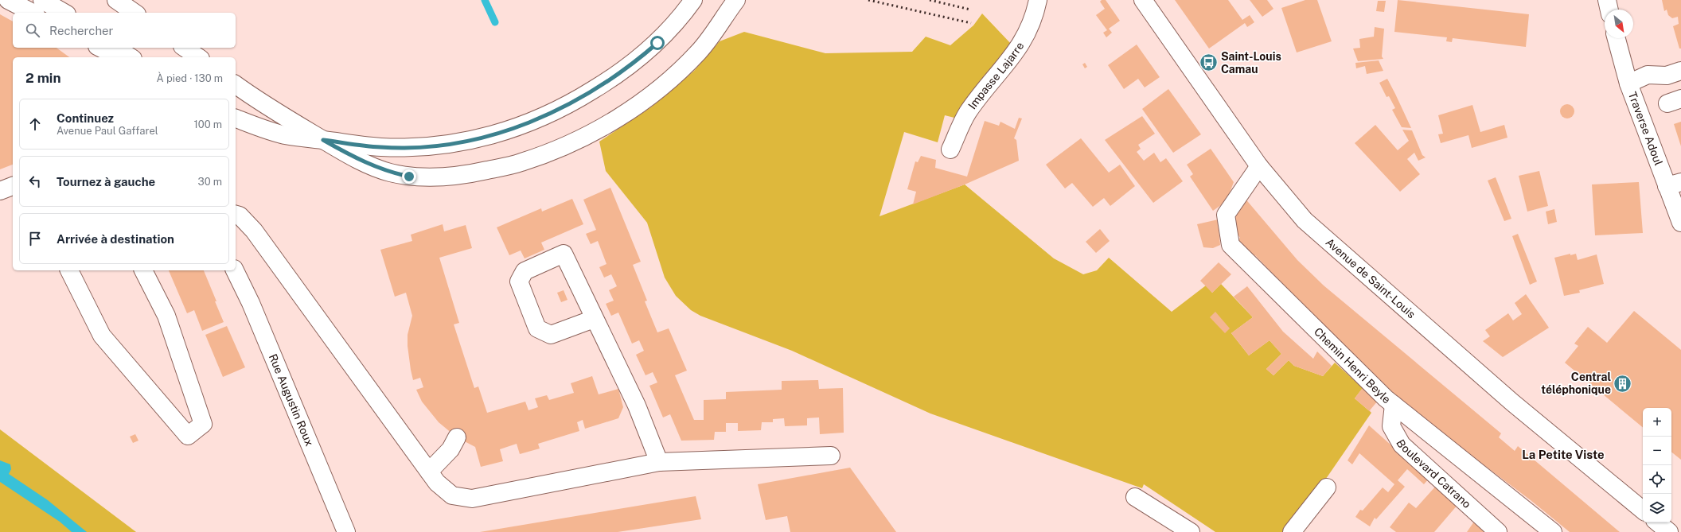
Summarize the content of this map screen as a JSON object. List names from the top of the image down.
{
  "streets": {
    "street": [
      "Impasse Lajarre",
      "Traverse Adoul",
      "Avenue de Saint-Louis",
      "Chemin Henri Beyle",
      "Rue Augustin Roux",
      "Boulevard Catrano"
    ]
  },
  "crossings": [
    ["Avenue de Saint-Louis", "Chemin Henri Beyle"],
    ["Chemin Henri Beyle", "Boulevard Catrano"]
  ],
  "districts": ["La Petite Viste"],
  "places": {
    "bus stop": ["Saint-Louis Camau"],
    "building": ["Central téléphonique"]
  },
  "north": "bottom right",
  "page": {
    "search": "Rechercher",
    "heading": ["2 min", "À pied · 130 m"],
    "list": [
      ["Continuez", "Avenue Paul Gaffarel", "100 m"],
      ["Tournez à gauche", "30 m"],
      "Arrivée à destination"
    ],
    "map_buttons": ["+", "−"]
  }
}
